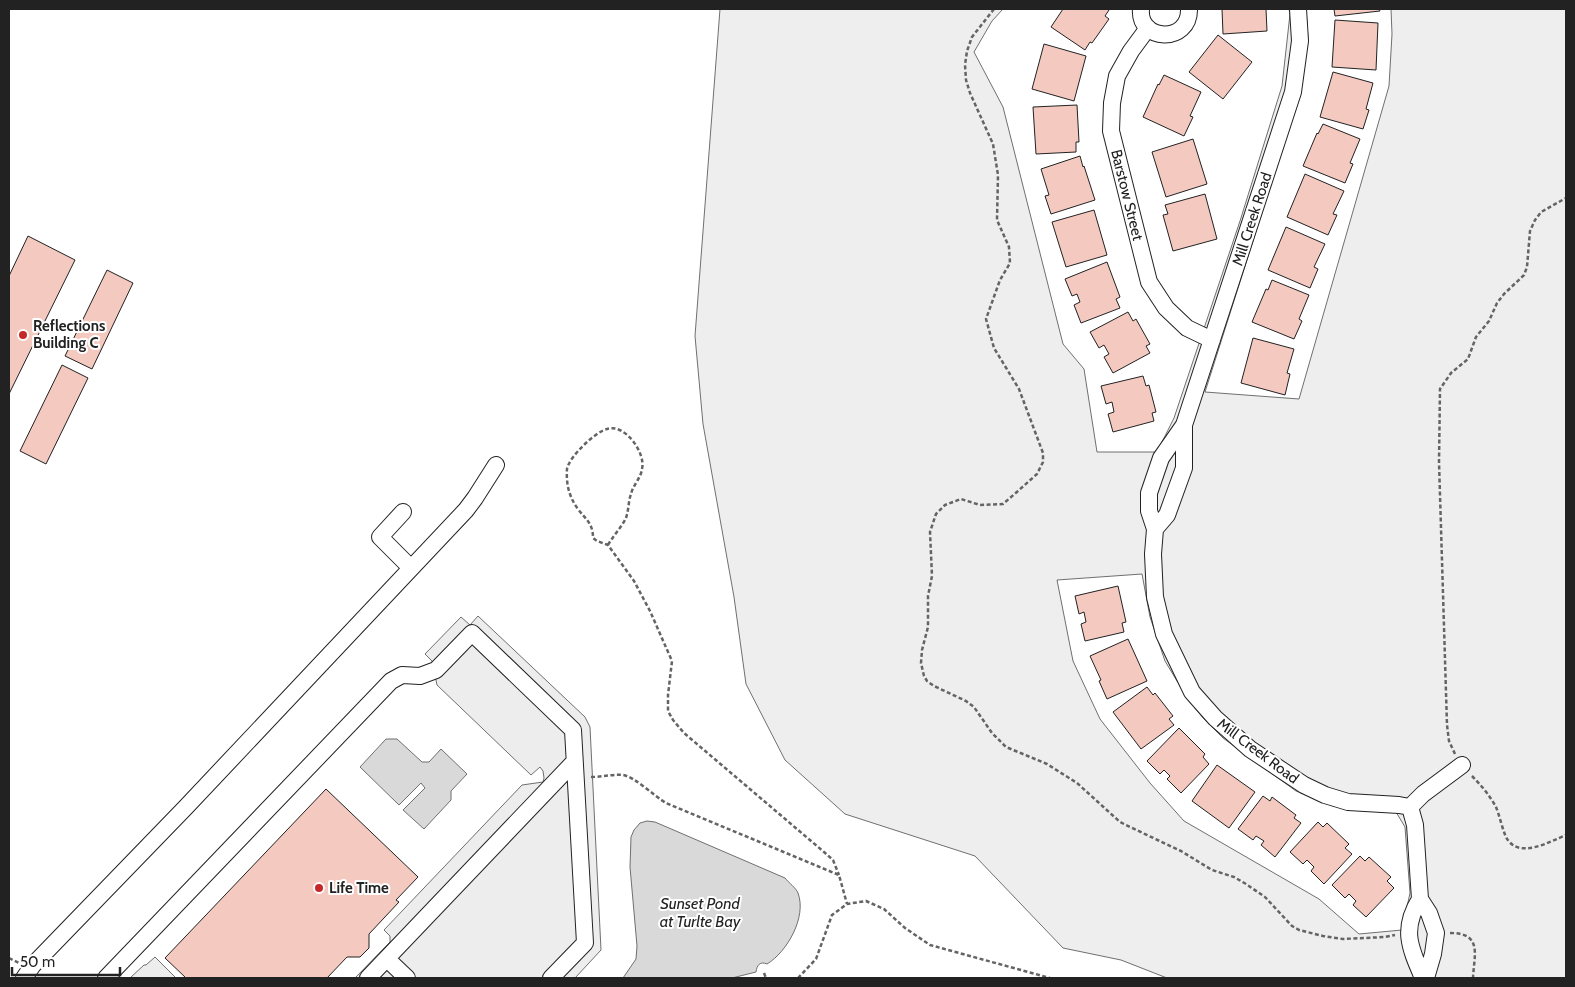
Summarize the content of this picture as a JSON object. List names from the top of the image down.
{
  "streets": {
    "street": ["Barstow Street", "Mill Creek Road"]
  },
  "crossings": [
    ["Barstow Street", "Mill Creek Road"]
  ],
  "water": ["Sunset Pond at Turlte Bay"],
  "places": ["Reflections Building C", "Life Time"],
  "scale_bar": "50 m"
}
